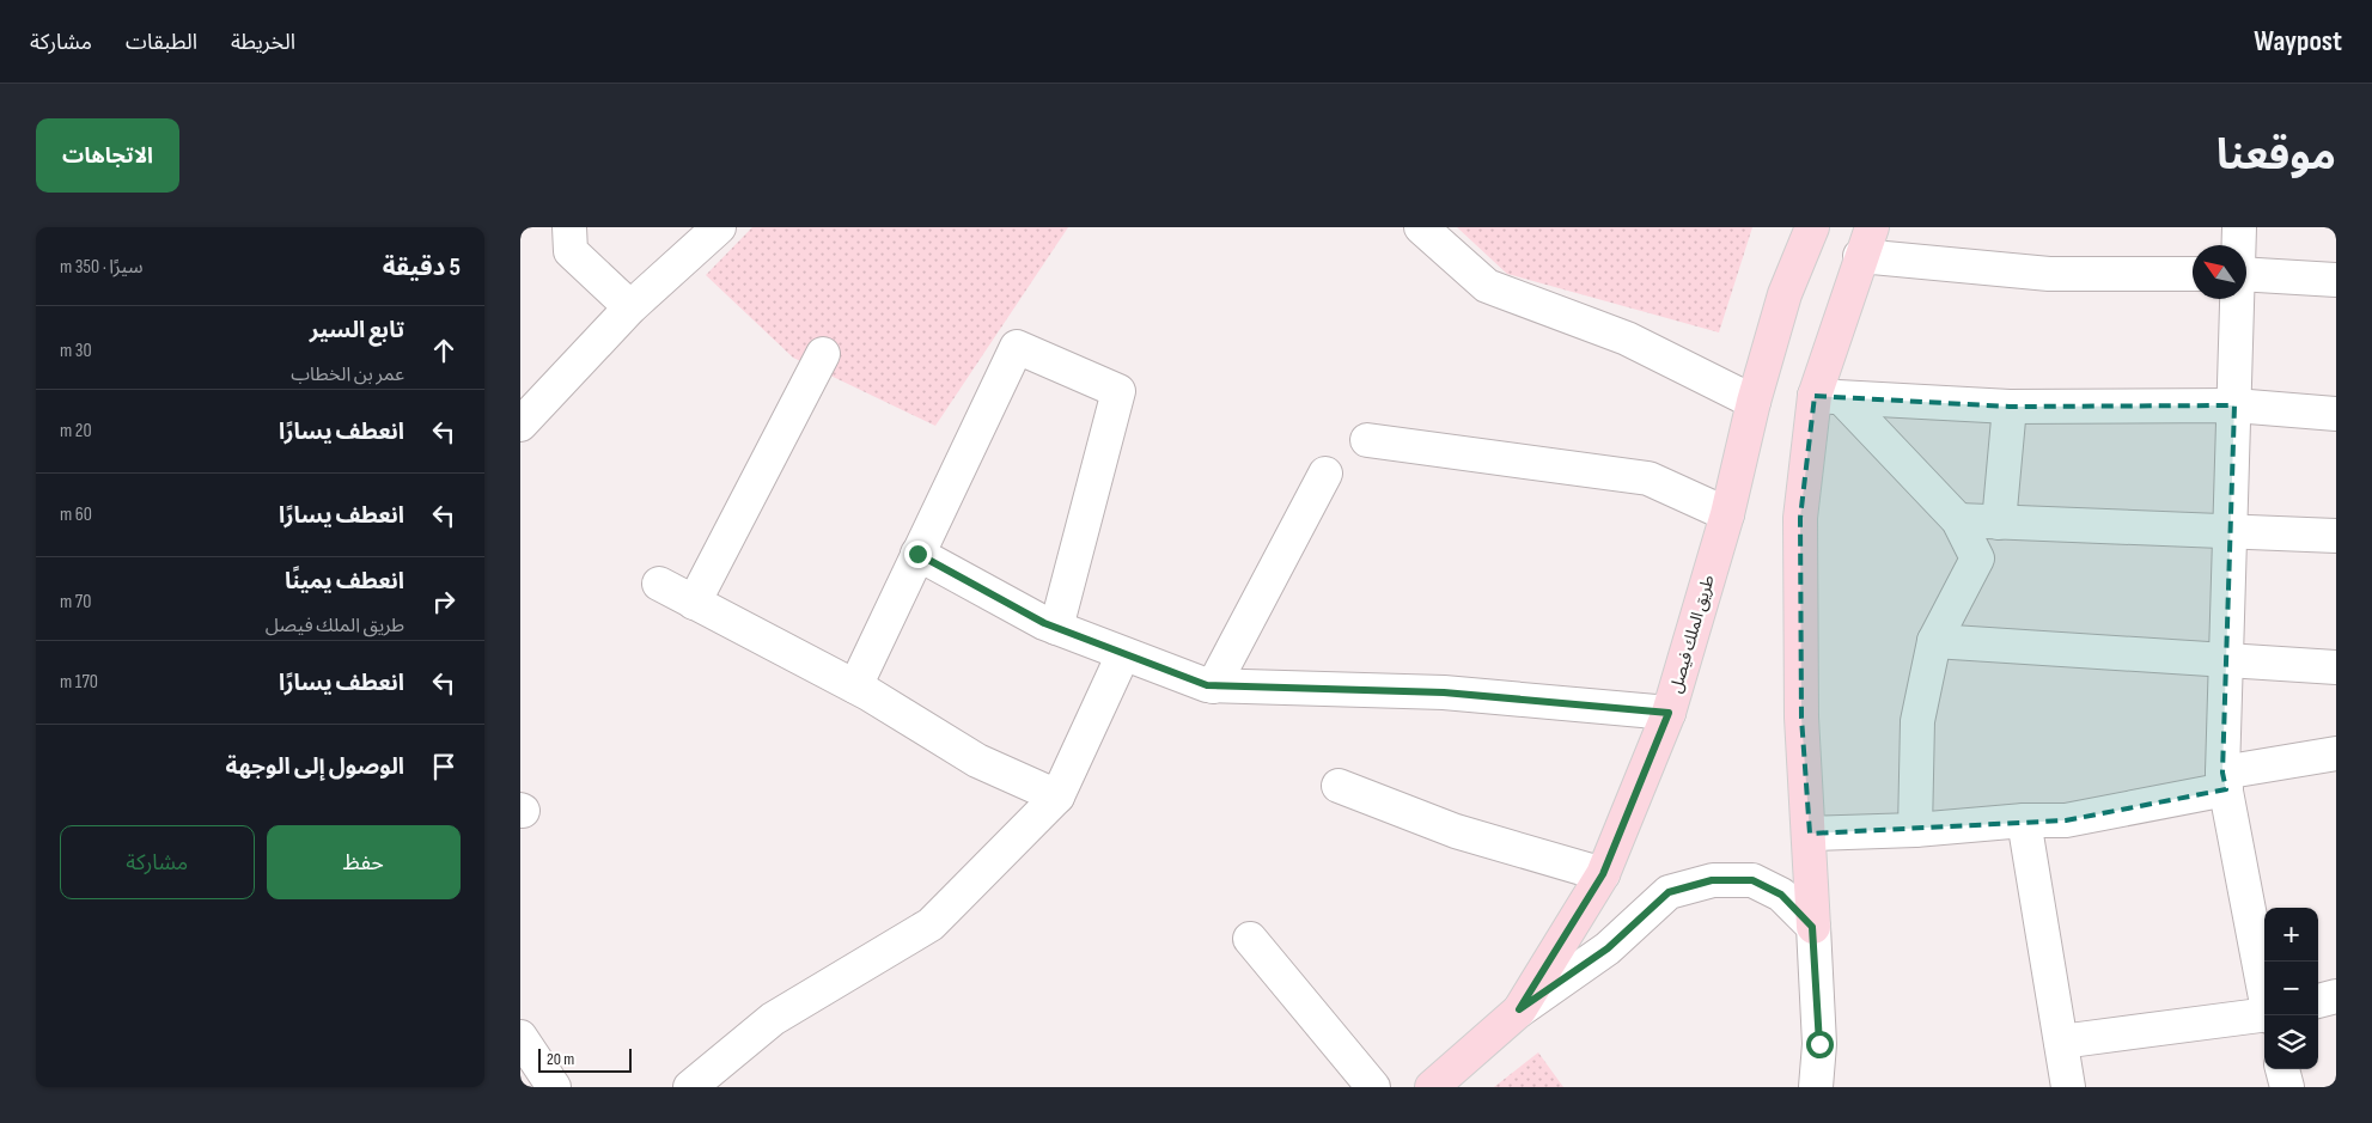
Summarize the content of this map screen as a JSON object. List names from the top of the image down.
{
  "streets": {
    "main road": ["طريق الملك فيصل"]
  },
  "scale_bar": "20 m",
  "north": "top left",
  "page": {
    "header": "Waypost",
    "nav": ["الخريطة", "الطبقات", "مشاركة"],
    "title": "موقعنا",
    "buttons": [
      "الاتجاهات",
      ["حفظ", "مشاركة"]
    ],
    "heading": ["5 دقيقة", "سيرًا · 350 m"],
    "list": [
      ["تابع السير", "عمر بن الخطاب", "30 m"],
      ["انعطف يسارًا", "20 m"],
      ["انعطف يسارًا", "60 m"],
      ["انعطف يمينًا", "طريق الملك فيصل", "70 m"],
      ["انعطف يسارًا", "170 m"],
      "الوصول إلى الوجهة"
    ],
    "map_buttons": ["+", "−"],
    "scale": "20 m"
  }
}
